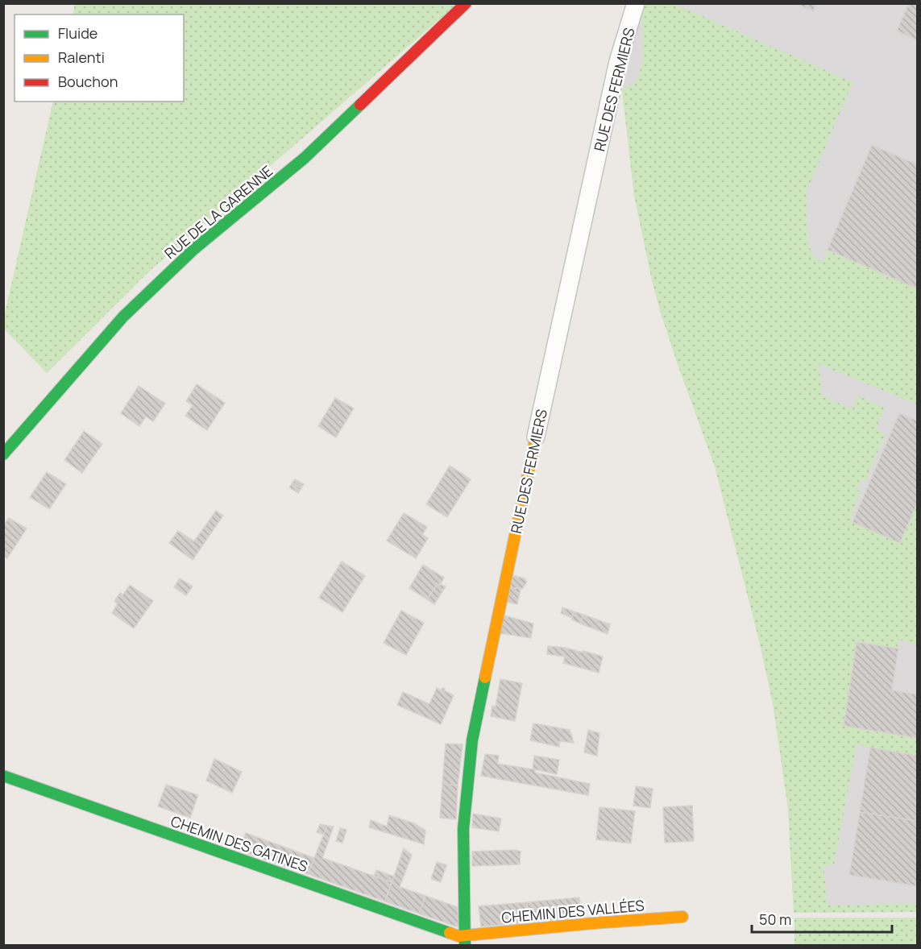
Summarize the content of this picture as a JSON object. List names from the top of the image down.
{
  "streets": {
    "street": [
      "RUE DES FERMIERS",
      "RUE DE LA GARENNE",
      "CHEMIN DES GATINES",
      "CHEMIN DES VALLÉES"
    ]
  },
  "crossings": [
    ["RUE DES FERMIERS", "CHEMIN DES GATINES"],
    ["RUE DES FERMIERS", "CHEMIN DES VALLÉES"],
    ["CHEMIN DES GATINES", "CHEMIN DES VALLÉES"]
  ],
  "legend": ["Fluide", "Ralenti", "Bouchon"],
  "scale_bar": "50 m"
}
